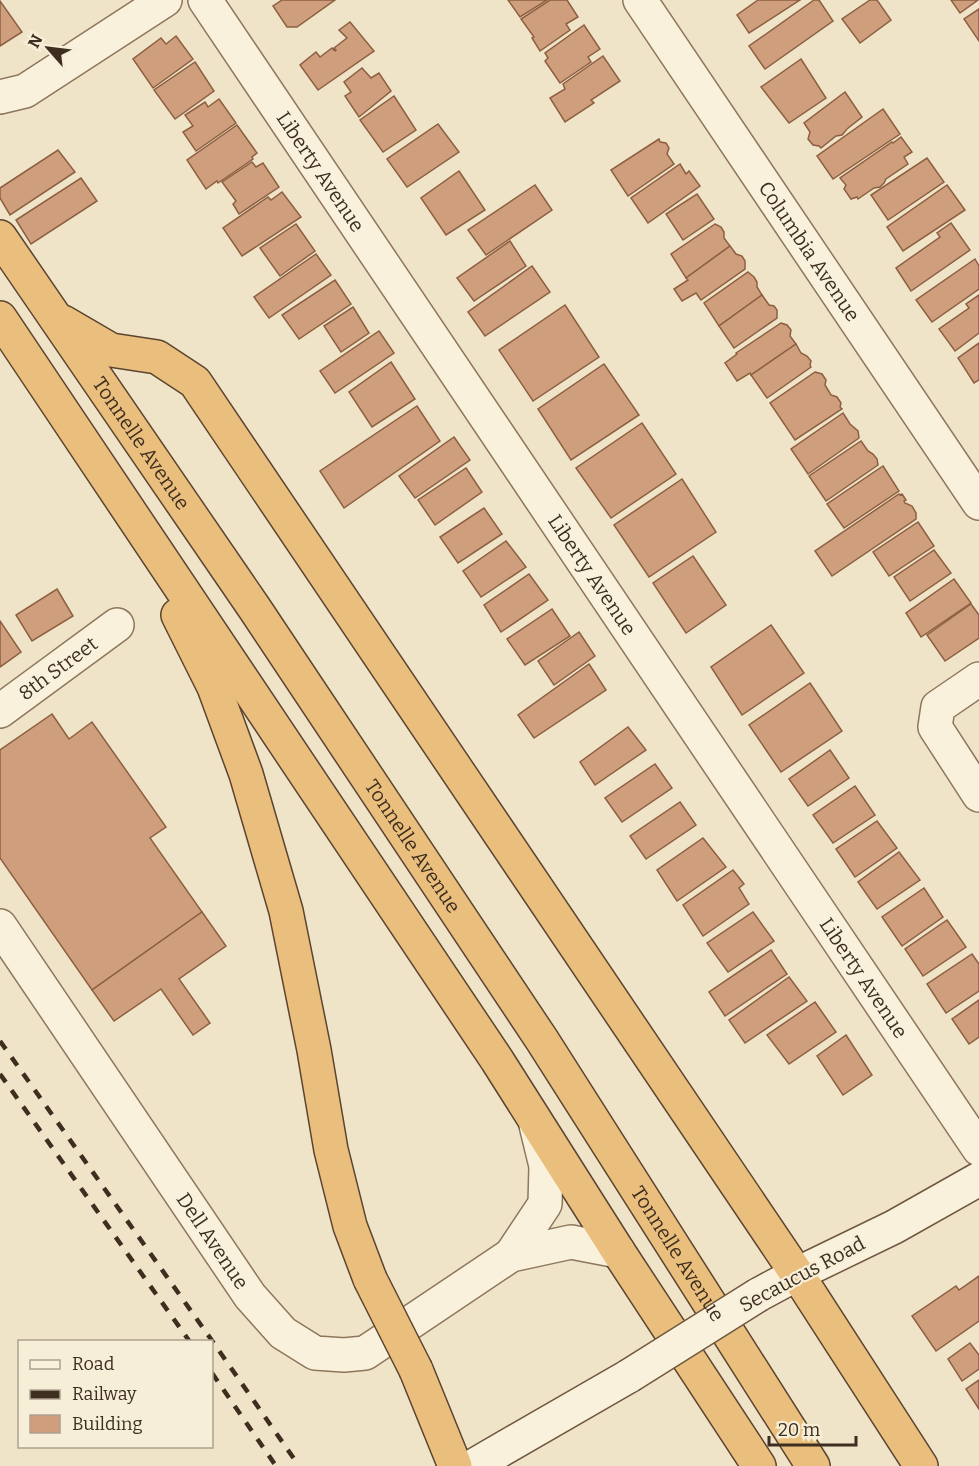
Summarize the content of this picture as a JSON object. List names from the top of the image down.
{
  "streets": {
    "highway": ["Tonnelle Avenue"],
    "street": [
      "Liberty Avenue",
      "Columbia Avenue",
      "8th Street",
      "Dell Avenue",
      "Secaucus Road"
    ]
  },
  "legend": ["Road", "Railway", "Building"],
  "scale_bar": "20 m",
  "north": "top left"
}
